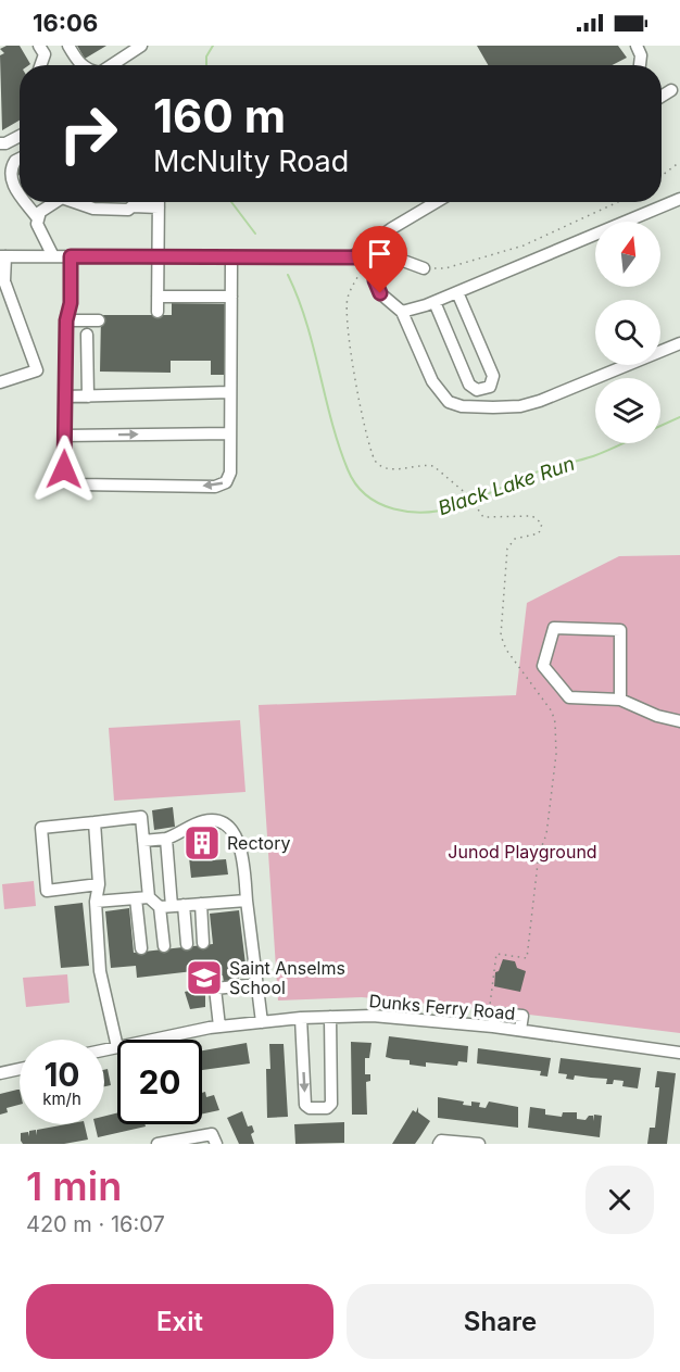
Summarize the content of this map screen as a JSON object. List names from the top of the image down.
{
  "streets": {
    "street": ["Dunks Ferry Road"]
  },
  "water": ["Black Lake Run"],
  "parks": ["Junod Playground"],
  "places": {
    "building": ["Rectory"],
    "school or university": ["Saint Anselms School"]
  },
  "north": "top",
  "page": {
    "status": "16:06",
    "turn": ["160 m", "McNulty Road"],
    "speed": "10 km/h",
    "limit": "20",
    "heading": ["1 min", "420 m · 16:07"],
    "buttons": ["Exit", "Share"]
  }
}
